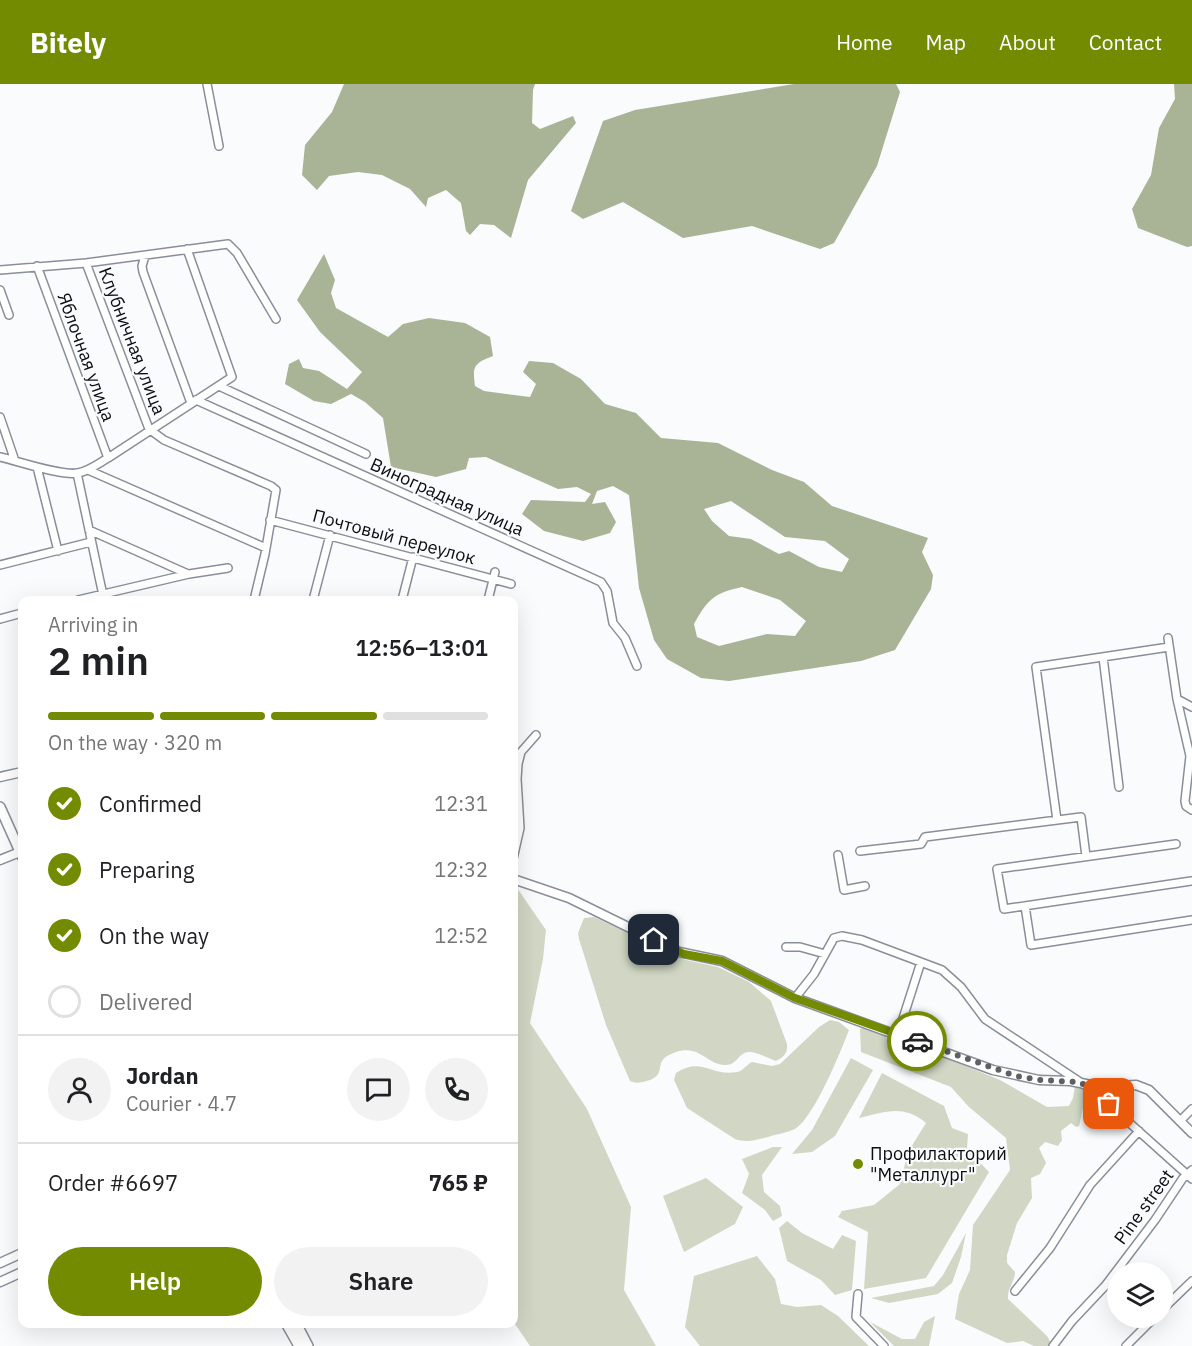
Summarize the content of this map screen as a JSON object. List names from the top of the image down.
{
  "streets": {
    "street": [
      "Клубничная улица",
      "Яблочная улица",
      "Виноградная улица",
      "Почтовый переулок",
      "Pine street"
    ]
  },
  "places": ["Профилакторий \"Металлург\""],
  "page": {
    "header": "Bitely",
    "nav": [
      "Home",
      "Map",
      "About",
      "Contact"
    ],
    "heading": ["2 min", "Arriving in", "12:56–13:01"],
    "panel": [
      "Jordan",
      "Courier · 4.7",
      "Order #6697",
      "765 ₽"
    ],
    "bar": "On the way · 320 m",
    "list": [
      ["Confirmed", "12:31"],
      ["Preparing", "12:32"],
      ["On the way", "12:52"],
      "Delivered"
    ],
    "buttons": ["Help", "Share"]
  }
}
